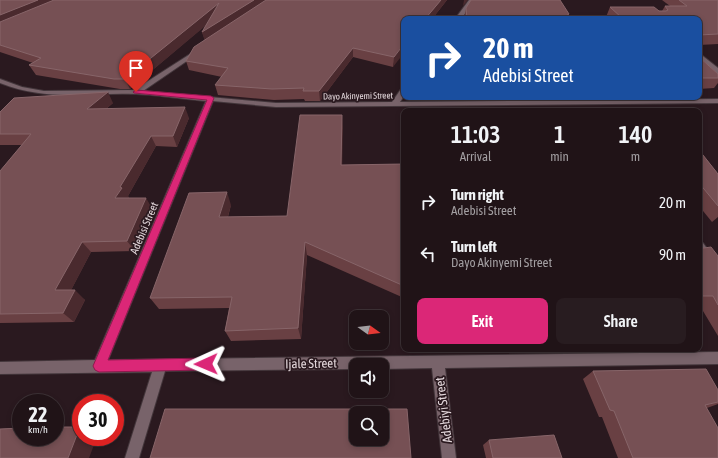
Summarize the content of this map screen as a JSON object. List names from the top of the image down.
{
  "streets": {
    "street": [
      "Dayo Akinyemi Street",
      "Adebisi Street",
      "Ijale Street",
      "Adebiyi Street"
    ]
  },
  "crossings": [
    ["Dayo Akinyemi Street", "Adebisi Street"],
    ["Adebisi Street", "Ijale Street"],
    ["Ijale Street", "Adebiyi Street"]
  ],
  "north": "right",
  "page": {
    "turn": ["20 m", "Adebisi Street"],
    "eta": [
      "11:03",
      "Arrival",
      "1",
      "min",
      "140",
      "m"
    ],
    "list": [
      {
        "name": "Turn right",
        "note": "Adebisi Street",
        "value": "20 m"
      },
      {
        "name": "Turn left",
        "note": "Dayo Akinyemi Street",
        "value": "90 m"
      }
    ],
    "buttons": ["Exit", "Share"],
    "speed": "22 km/h",
    "limit": "30"
  }
}
